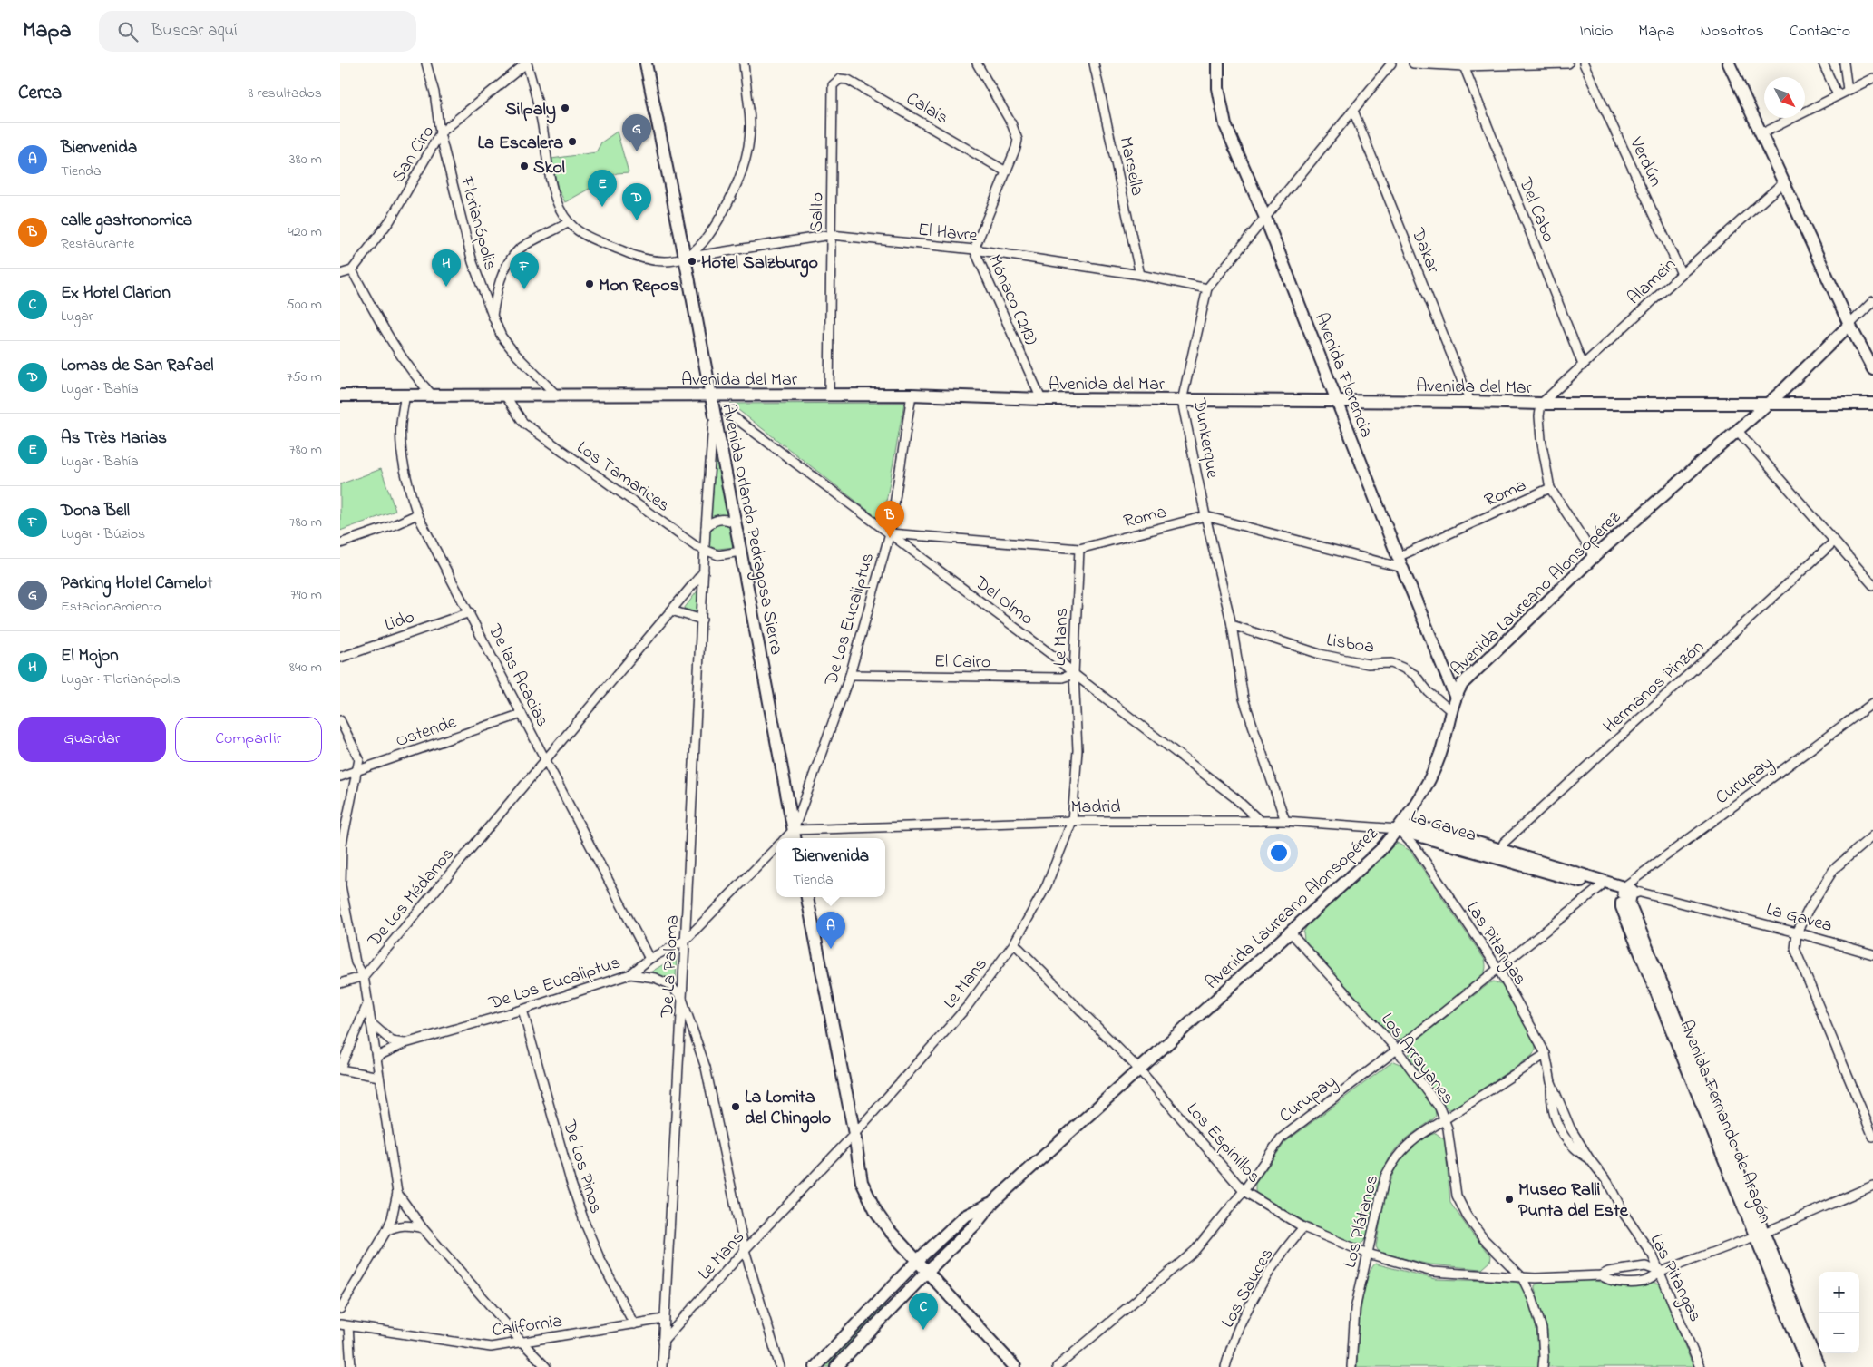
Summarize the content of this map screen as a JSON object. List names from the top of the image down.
{
  "streets": {
    "street": [
      "Calais",
      "San Ciro",
      "Verdún",
      "Marsella",
      "Del Cabo",
      "Salto",
      "Florianópolis",
      "El Havre",
      "Dakar",
      "Alamein",
      "Mónaco (213)",
      "Avenida Florencia",
      "Avenida del Mar",
      "Dunkerque",
      "Los Tamarices",
      "Roma",
      "Avenida Orlando Pedragosa Sierra",
      "Avenida Laureano Alonsopérez",
      "Del Olmo",
      "De Los Eucaliptus",
      "Lido",
      "Le Mans",
      "Lisboa",
      "El Cairo",
      "De las Acacias",
      "Hermanos Pinzón",
      "Ostende",
      "Curupay",
      "Madrid",
      "La Gavea",
      "De Los Médanos",
      "Las Pitangas",
      "De La Paloma",
      "Los Arrayanes",
      "Avenida Fernando de Aragón",
      "Los Espinillos",
      "De Los Pinos",
      "Los Plátanos",
      "Los Sauces",
      "California"
    ]
  },
  "crossings": [
    ["Calais", "Salto"],
    ["Calais", "Mónaco (213)"],
    ["San Ciro", "Florianópolis"],
    ["Verdún", "Alamein"],
    ["Marsella", "El Havre"],
    ["Del Cabo", "Alamein"],
    ["Salto", "El Havre"],
    ["Salto", "Avenida del Mar"],
    ["Florianópolis", "Avenida del Mar"],
    ["El Havre", "Mónaco (213)"],
    ["El Havre", "Dunkerque"],
    ["El Havre", "Avenida Orlando Pedragosa Sierra"],
    ["Dakar", "Avenida del Mar"],
    ["Dakar", "Dunkerque"],
    ["Alamein", "Avenida del Mar"],
    ["Mónaco (213)", "Avenida del Mar"],
    ["Avenida Florencia", "Avenida del Mar"],
    ["Avenida Florencia", "Dunkerque"],
    ["Avenida Florencia", "Roma"],
    ["Avenida Florencia", "Avenida Laureano Alonsopérez"],
    ["Avenida del Mar", "Dunkerque"],
    ["Avenida del Mar", "Los Tamarices"],
    ["Avenida del Mar", "Avenida Orlando Pedragosa Sierra"],
    ["Avenida del Mar", "Avenida Laureano Alonsopérez"],
    ["Avenida del Mar", "De Los Eucaliptus"],
    ["Avenida del Mar", "De las Acacias"],
    ["Dunkerque", "Roma"],
    ["Dunkerque", "Lisboa"],
    ["Dunkerque", "Madrid"],
    ["Los Tamarices", "Avenida Orlando Pedragosa Sierra"],
    ["Los Tamarices", "De La Paloma"],
    ["Roma", "Del Olmo"],
    ["Roma", "De Los Eucaliptus"],
    ["Roma", "Le Mans"],
    ["Avenida Orlando Pedragosa Sierra", "De Los Eucaliptus"],
    ["Avenida Orlando Pedragosa Sierra", "Madrid"],
    ["Avenida Orlando Pedragosa Sierra", "De La Paloma"],
    ["Avenida Laureano Alonsopérez", "Lisboa"],
    ["Avenida Laureano Alonsopérez", "Madrid"],
    ["Avenida Laureano Alonsopérez", "La Gavea"],
    ["Avenida Laureano Alonsopérez", "Las Pitangas"],
    ["Avenida Laureano Alonsopérez", "Los Arrayanes"],
    ["Avenida Laureano Alonsopérez", "Los Espinillos"],
    ["Del Olmo", "De Los Eucaliptus"],
    ["Del Olmo", "Le Mans"],
    ["Del Olmo", "El Cairo"],
    ["Del Olmo", "Madrid"],
    ["De Los Eucaliptus", "El Cairo"],
    ["De Los Eucaliptus", "De las Acacias"],
    ["De Los Eucaliptus", "Madrid"],
    ["De Los Eucaliptus", "De La Paloma"],
    ["De Los Eucaliptus", "De Los Pinos"],
    ["Lido", "De las Acacias"],
    ["Le Mans", "El Cairo"],
    ["Le Mans", "Madrid"],
    ["Le Mans", "De La Paloma"],
    ["Le Mans", "Los Espinillos"],
    ["De las Acacias", "Ostende"],
    ["De las Acacias", "De Los Médanos"],
    ["Hermanos Pinzón", "La Gavea"],
    ["Curupay", "La Gavea"],
    ["Curupay", "Las Pitangas"],
    ["Curupay", "Los Arrayanes"],
    ["Curupay", "Avenida Fernando de Aragón"],
    ["Curupay", "Los Espinillos"],
    ["Madrid", "La Gavea"],
    ["Madrid", "Las Pitangas"],
    ["La Gavea", "Las Pitangas"],
    ["La Gavea", "Avenida Fernando de Aragón"],
    ["De Los Médanos", "De La Paloma"],
    ["Las Pitangas", "Los Espinillos"],
    ["Las Pitangas", "Los Plátanos"],
    ["De La Paloma", "California"],
    ["Los Arrayanes", "Los Espinillos"],
    ["Los Arrayanes", "Los Plátanos"],
    ["Avenida Fernando de Aragón", "Los Espinillos"],
    ["Los Espinillos", "Los Plátanos"],
    ["Los Espinillos", "Los Sauces"],
    ["De Los Pinos", "California"]
  ],
  "places": [
    "Silpaly",
    "La Escalera",
    "Skol",
    "Hotel Salzburgo",
    "Mon Repos",
    "La Lomita del Chingolo",
    "Museo Ralli Punta del Este"
  ],
  "north": "bottom right",
  "page": {
    "header": "Mapa",
    "search": "Buscar aquí",
    "nav": [
      "Inicio",
      "Mapa",
      "Nosotros",
      "Contacto"
    ],
    "heading": ["Cerca", "8 resultados"],
    "pins": [
      "G",
      "E",
      "D",
      "H",
      "F",
      "B",
      "A",
      "C"
    ],
    "list": [
      {
        "mark": "A",
        "name": "Bienvenida",
        "note": "Tienda",
        "value": "380 m"
      },
      {
        "mark": "B",
        "name": "calle gastronomica",
        "note": "Restaurante",
        "value": "420 m"
      },
      {
        "mark": "C",
        "name": "Ex Hotel Clarion",
        "note": "Lugar",
        "value": "500 m"
      },
      {
        "mark": "D",
        "name": "Lomas de San Rafael",
        "note": "Lugar · Bahía",
        "value": "750 m"
      },
      {
        "mark": "E",
        "name": "As Très Marias",
        "note": "Lugar · Bahía",
        "value": "780 m"
      },
      {
        "mark": "F",
        "name": "Dona Bell",
        "note": "Lugar · Búzios",
        "value": "780 m"
      },
      {
        "mark": "G",
        "name": "Parking Hotel Camelot",
        "note": "Estacionamiento",
        "value": "790 m"
      },
      {
        "mark": "H",
        "name": "El Mojon",
        "note": "Lugar · Florianópolis",
        "value": "840 m"
      }
    ],
    "buttons": ["Guardar", "Compartir"],
    "popup": ["Bienvenida", "Tienda"],
    "map_buttons": ["+", "−"]
  }
}
